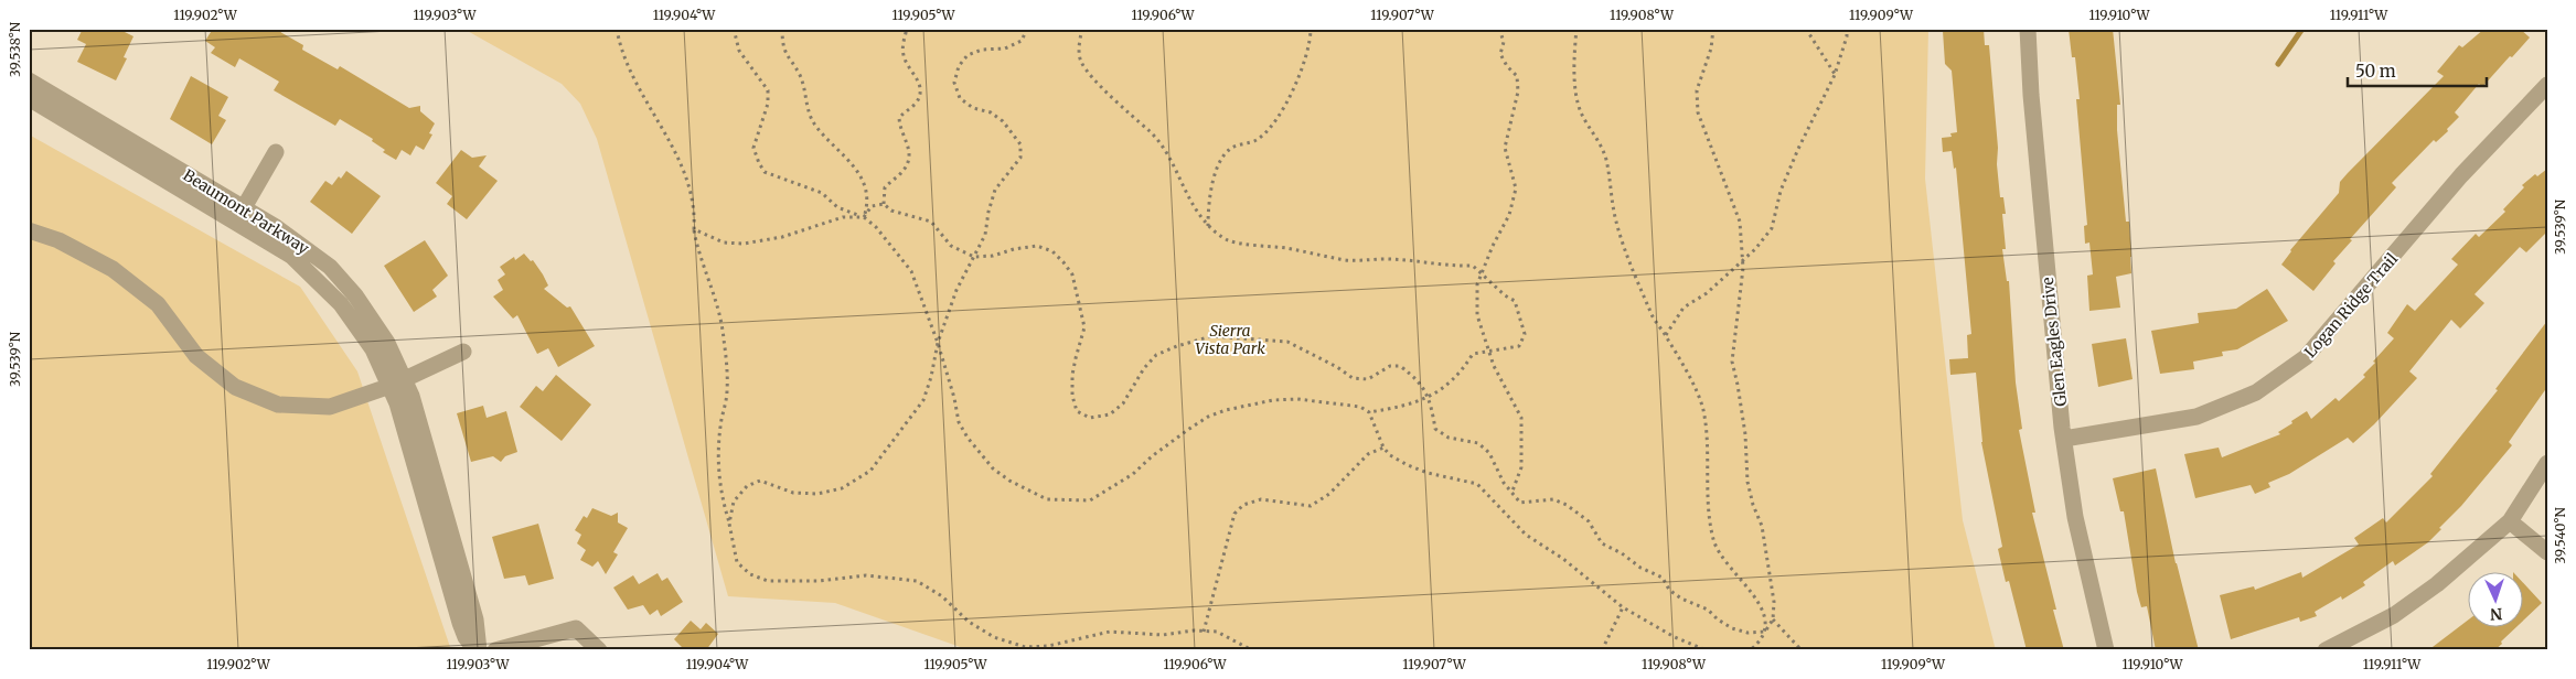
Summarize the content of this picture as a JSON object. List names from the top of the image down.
{
  "streets": {
    "street": ["Beaumont Parkway", "Logan Ridge Trail", "Glen Eagles Drive"]
  },
  "crossings": [
    ["Logan Ridge Trail", "Glen Eagles Drive"]
  ],
  "parks": ["Sierra Vista Park"],
  "scale_bar": "50 m",
  "north": "bottom",
  "coordinates": [
    "119.902°W",
    "119.903°W",
    "119.904°W",
    "119.905°W",
    "119.906°W",
    "119.907°W",
    "119.908°W",
    "119.909°W",
    "119.910°W",
    "119.911°W",
    "39.538°N",
    "39.539°N",
    "39.540°N"
  ]
}
